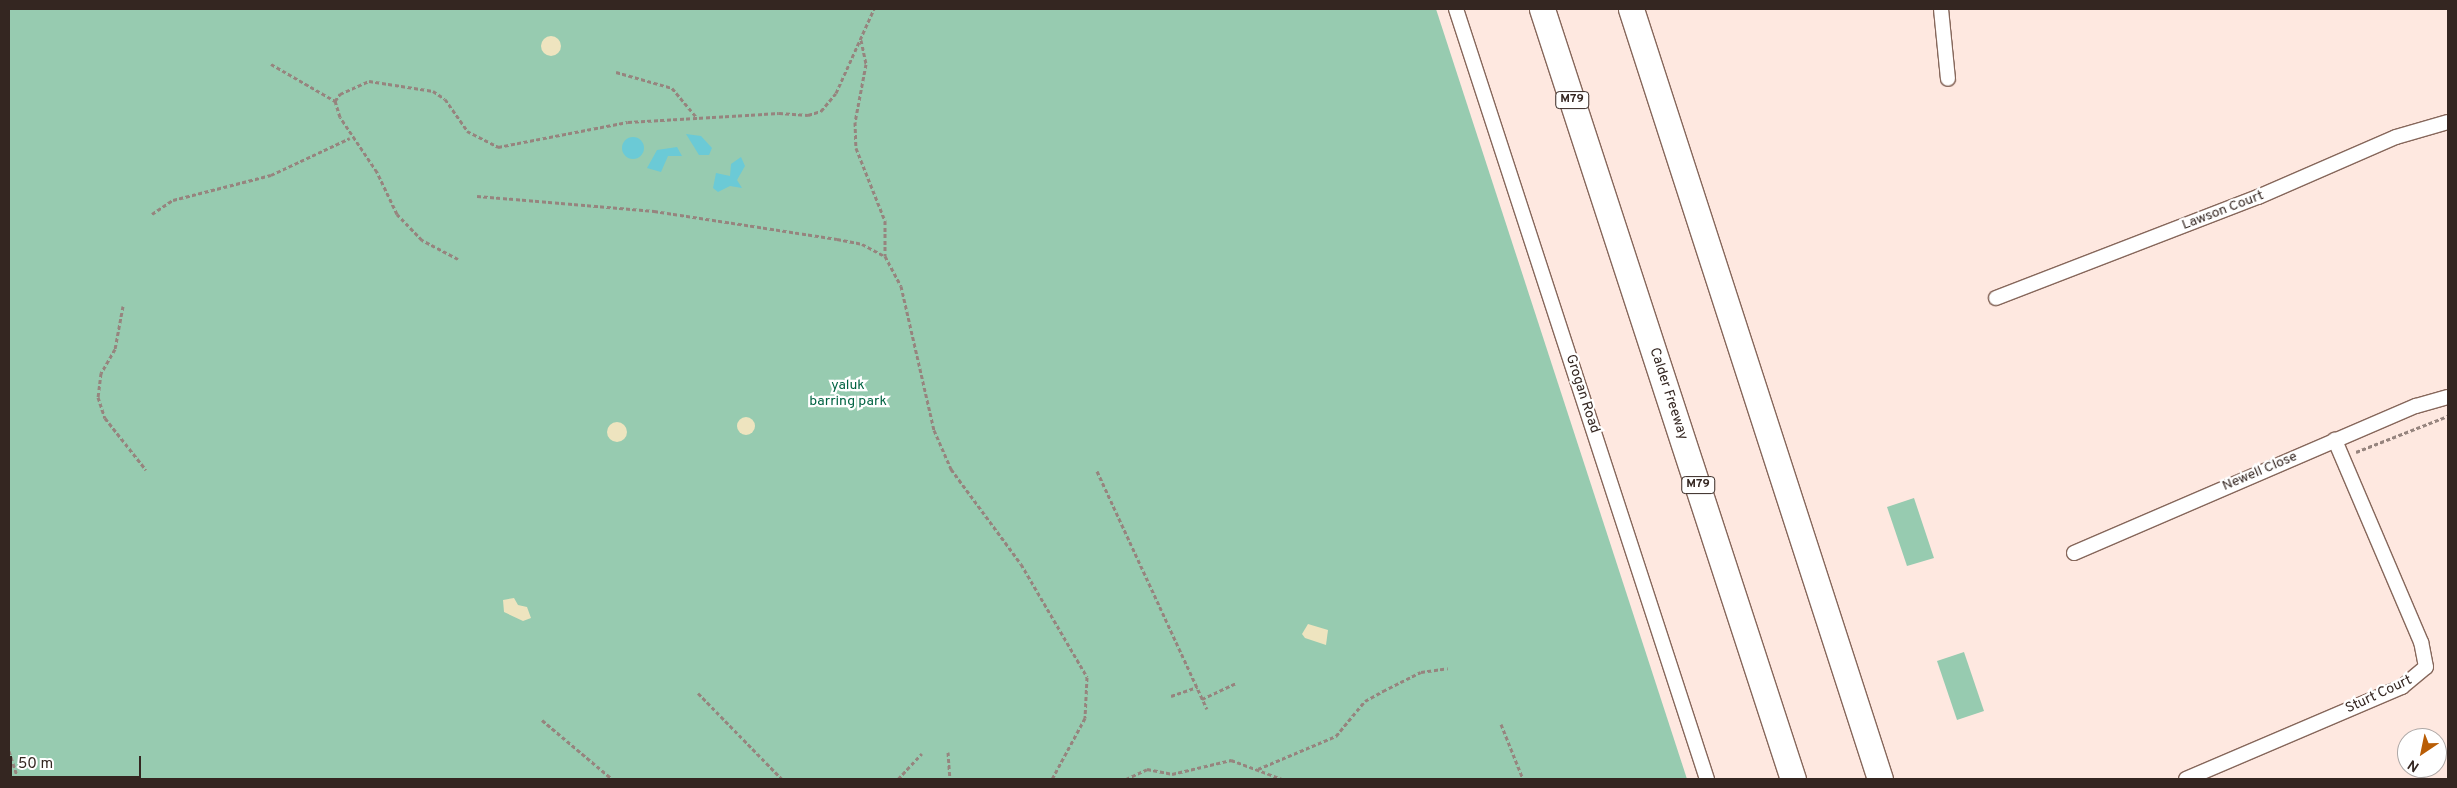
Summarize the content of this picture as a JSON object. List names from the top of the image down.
{
  "streets": {
    "highway": ["M79", "Calder Freeway"],
    "street": [
      "Lawson Court",
      "Grogan Road",
      "Newell Close",
      "Sturt Court"
    ]
  },
  "crossings": [
    ["Newell Close", "Sturt Court"]
  ],
  "parks": ["yaluk barring park"],
  "scale_bar": "50 m",
  "north": "bottom left"
}
